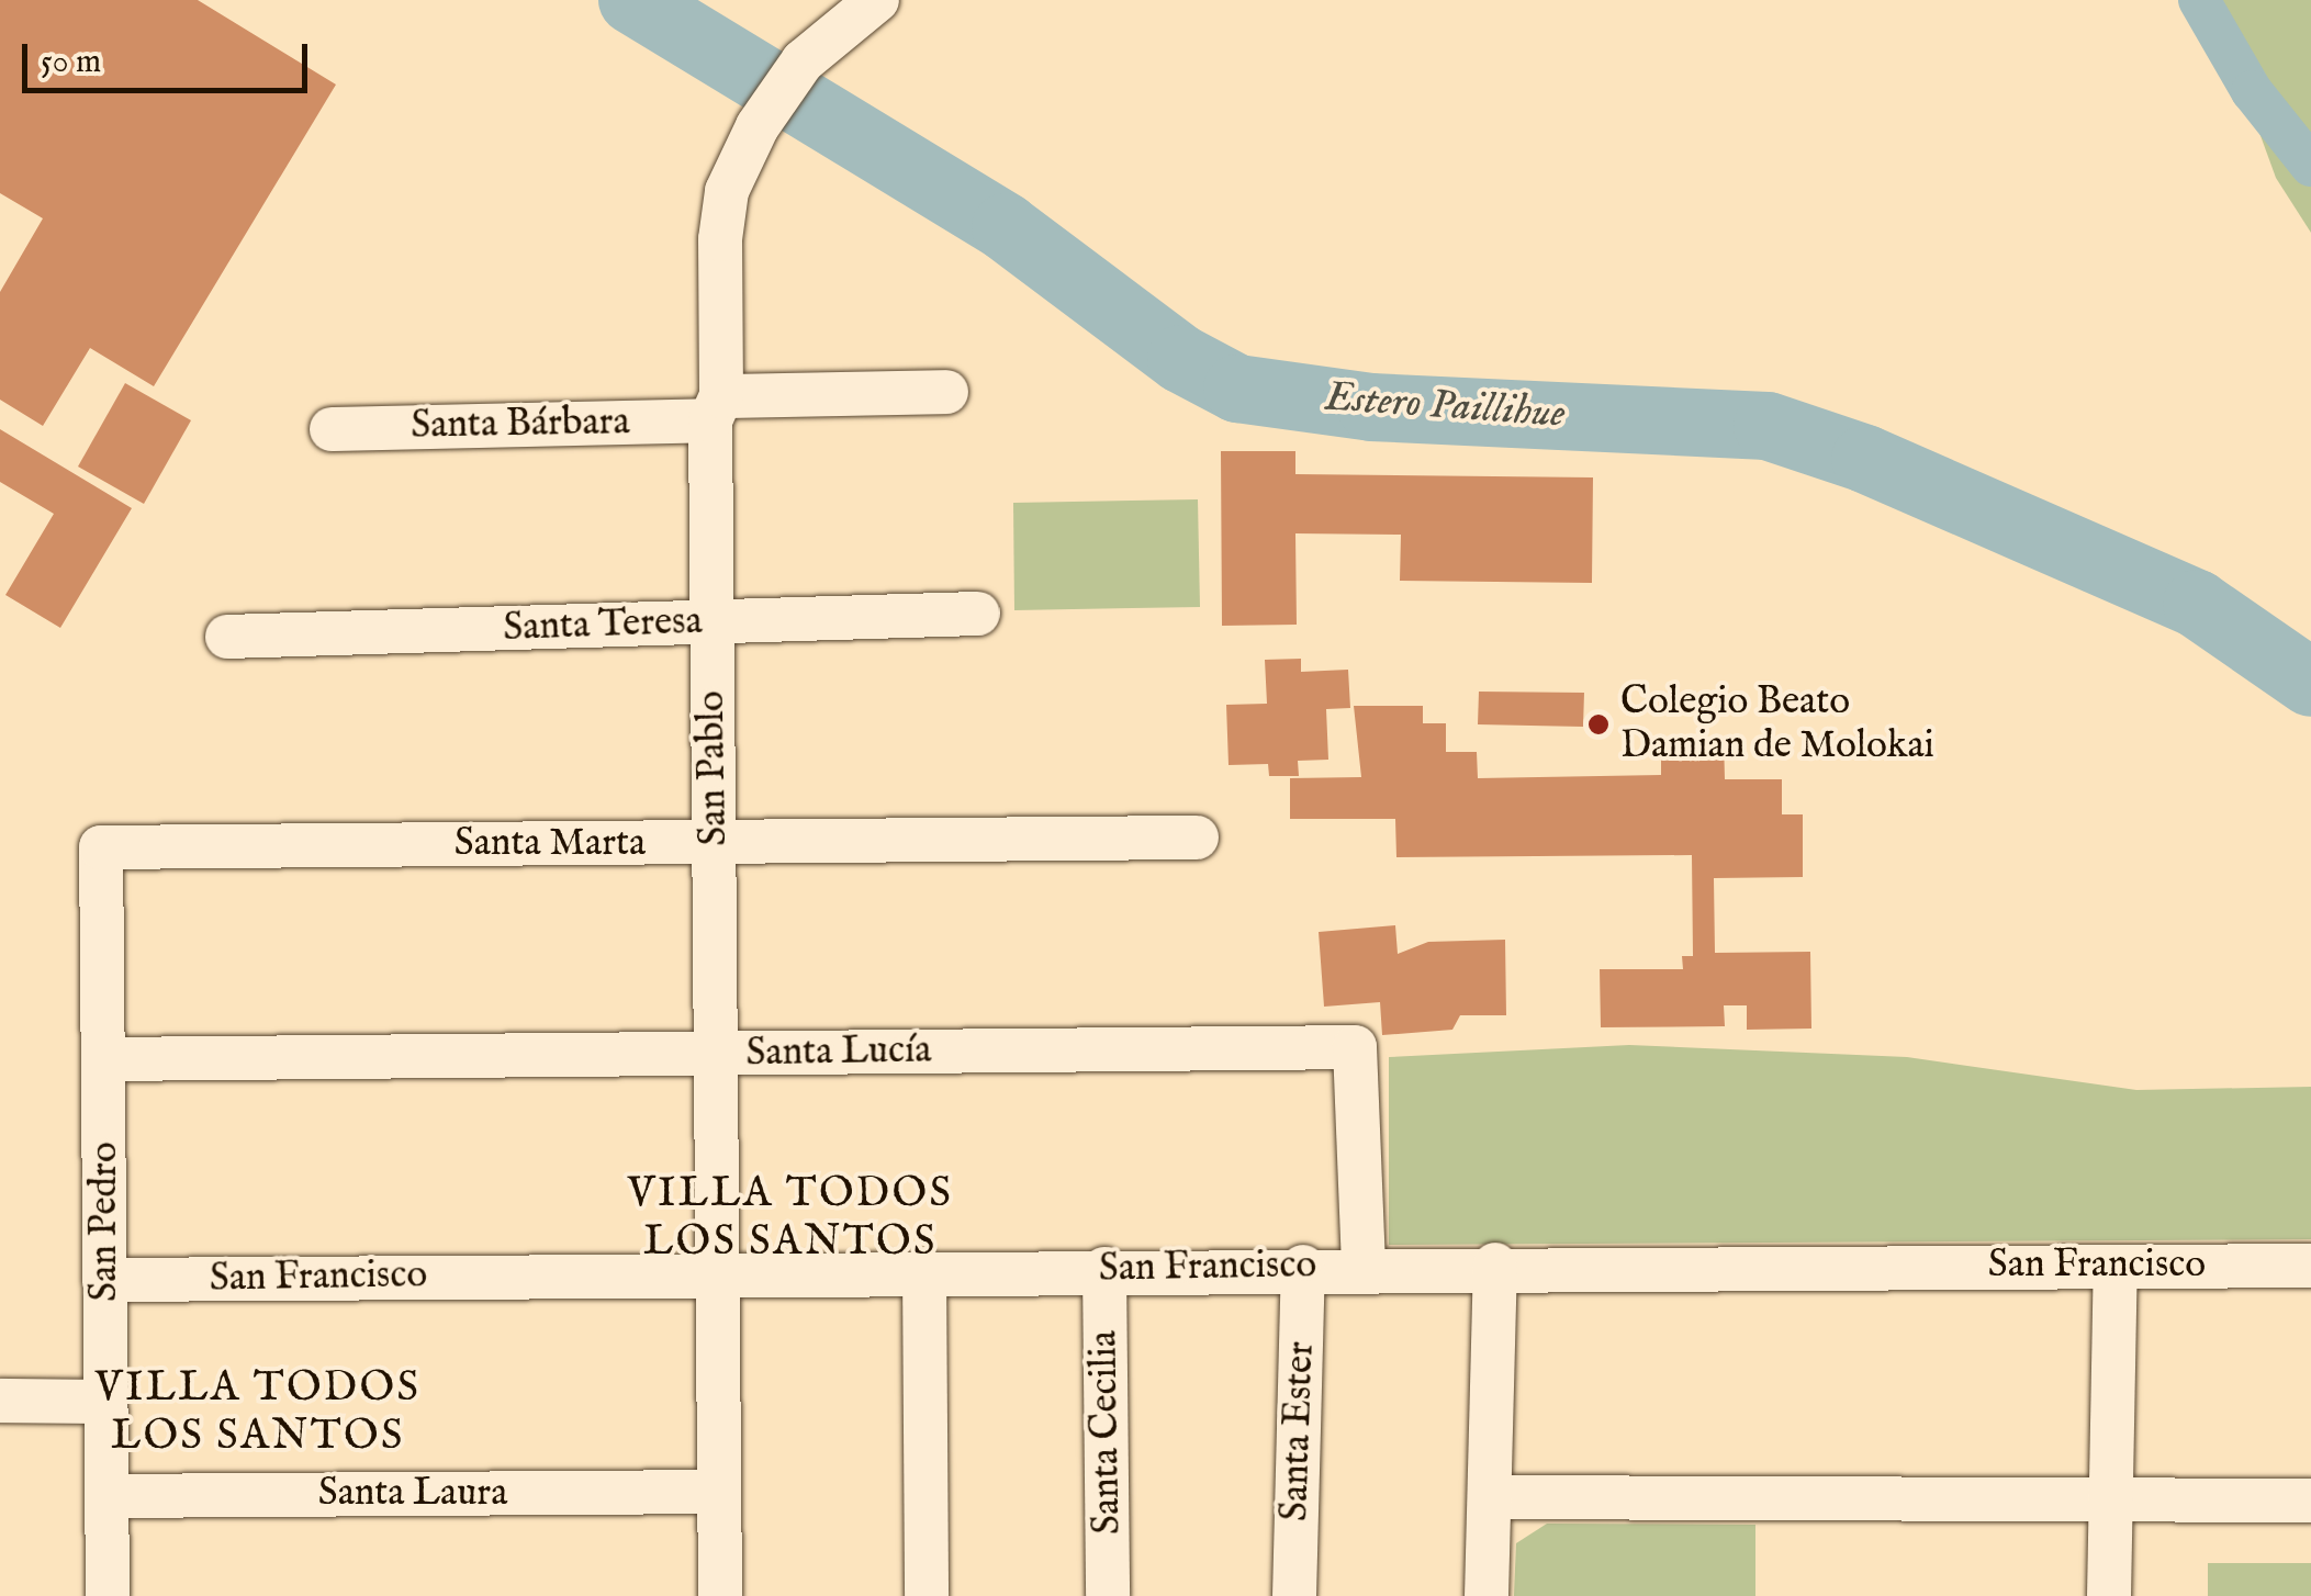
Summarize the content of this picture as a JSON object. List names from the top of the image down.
{
  "streets": {
    "street": [
      "Santa Bárbara",
      "Santa Teresa",
      "San Pablo",
      "Santa Marta",
      "Santa Lucía",
      "San Pedro",
      "San Francisco",
      "Santa Ester",
      "Santa Cecilia",
      "Santa Laura"
    ]
  },
  "crossings": [
    ["Santa Bárbara", "San Pablo"],
    ["Santa Teresa", "San Pablo"],
    ["San Pablo", "Santa Marta"],
    ["San Pablo", "Santa Lucía"],
    ["San Pablo", "San Francisco"],
    ["San Pablo", "Santa Laura"],
    ["Santa Marta", "San Pedro"],
    ["Santa Lucía", "San Pedro"],
    ["Santa Lucía", "San Francisco"],
    ["San Pedro", "San Francisco"],
    ["San Pedro", "Santa Laura"],
    ["San Francisco", "Santa Ester"],
    ["San Francisco", "Santa Cecilia"]
  ],
  "districts": ["VILLA TODOS LOS SANTOS", "VILLA TODOS LOS SANTOS"],
  "water": ["Estero Paillihue"],
  "places": ["Colegio Beato Damian de Molokai"],
  "scale_bar": "50 m"
}
